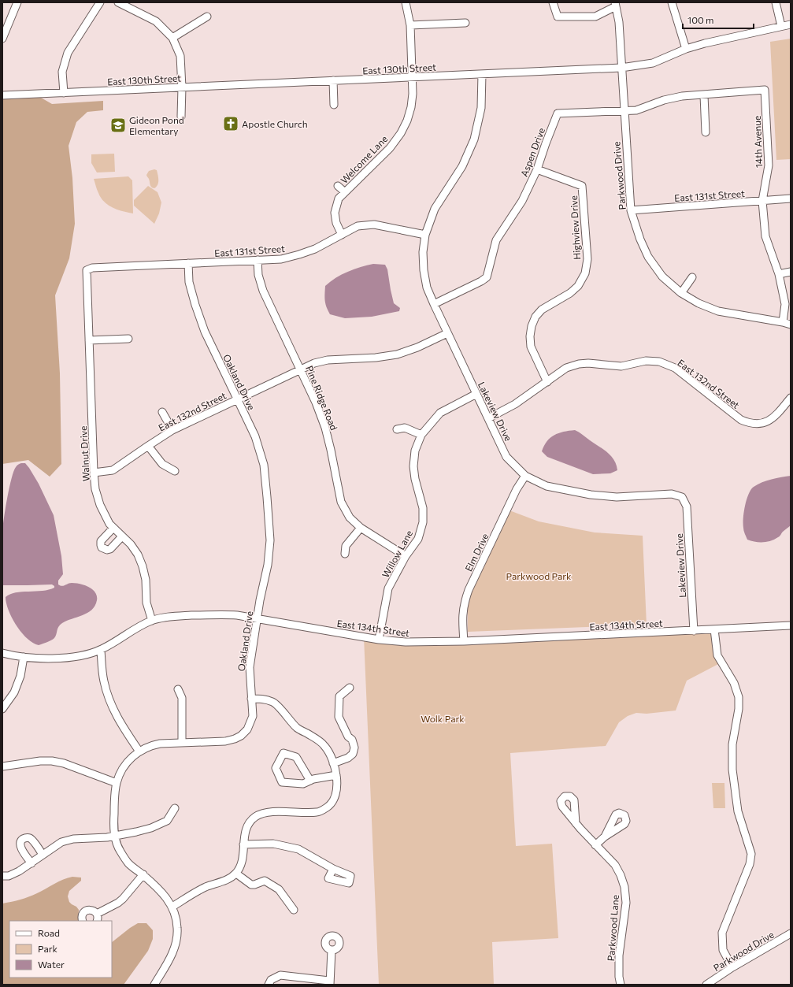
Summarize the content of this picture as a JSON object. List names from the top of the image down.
{
  "streets": {
    "street": [
      "East 130th Street",
      "14th Avenue",
      "Aspen Drive",
      "Welcome Lane",
      "Parkwood Drive",
      "East 131st Street",
      "Highview Drive",
      "Oakland Drive",
      "East 132nd Street",
      "Pine Ridge Road",
      "Lakeview Drive",
      "Walnut Drive",
      "Elm Drive",
      "Willow Lane",
      "East 134th Street",
      "Parkwood Lane"
    ]
  },
  "crossings": [
    ["East 130th Street", "Welcome Lane"],
    ["East 130th Street", "Parkwood Drive"],
    ["East 130th Street", "Lakeview Drive"],
    ["14th Avenue", "Aspen Drive"],
    ["14th Avenue", "Parkwood Drive"],
    ["14th Avenue", "East 131st Street"],
    ["Aspen Drive", "Parkwood Drive"],
    ["Aspen Drive", "Highview Drive"],
    ["Aspen Drive", "Lakeview Drive"],
    ["Welcome Lane", "East 131st Street"],
    ["Parkwood Drive", "East 131st Street"],
    ["East 131st Street", "Oakland Drive"],
    ["East 131st Street", "Pine Ridge Road"],
    ["East 131st Street", "Lakeview Drive"],
    ["East 131st Street", "Walnut Drive"],
    ["Highview Drive", "East 132nd Street"],
    ["Oakland Drive", "East 132nd Street"],
    ["Oakland Drive", "East 134th Street"],
    ["East 132nd Street", "Pine Ridge Road"],
    ["East 132nd Street", "Lakeview Drive"],
    ["East 132nd Street", "Walnut Drive"],
    ["Pine Ridge Road", "Willow Lane"],
    ["Lakeview Drive", "Elm Drive"],
    ["Lakeview Drive", "Willow Lane"],
    ["Lakeview Drive", "East 134th Street"],
    ["Walnut Drive", "East 134th Street"],
    ["Elm Drive", "East 134th Street"],
    ["Willow Lane", "East 134th Street"]
  ],
  "parks": ["Parkwood Park", "Wolk Park"],
  "places": {
    "church": ["Apostle Church"],
    "school or university": ["Gideon Pond Elementary"]
  },
  "legend": ["Road", "Park", "Water"],
  "scale_bar": "100 m"
}
